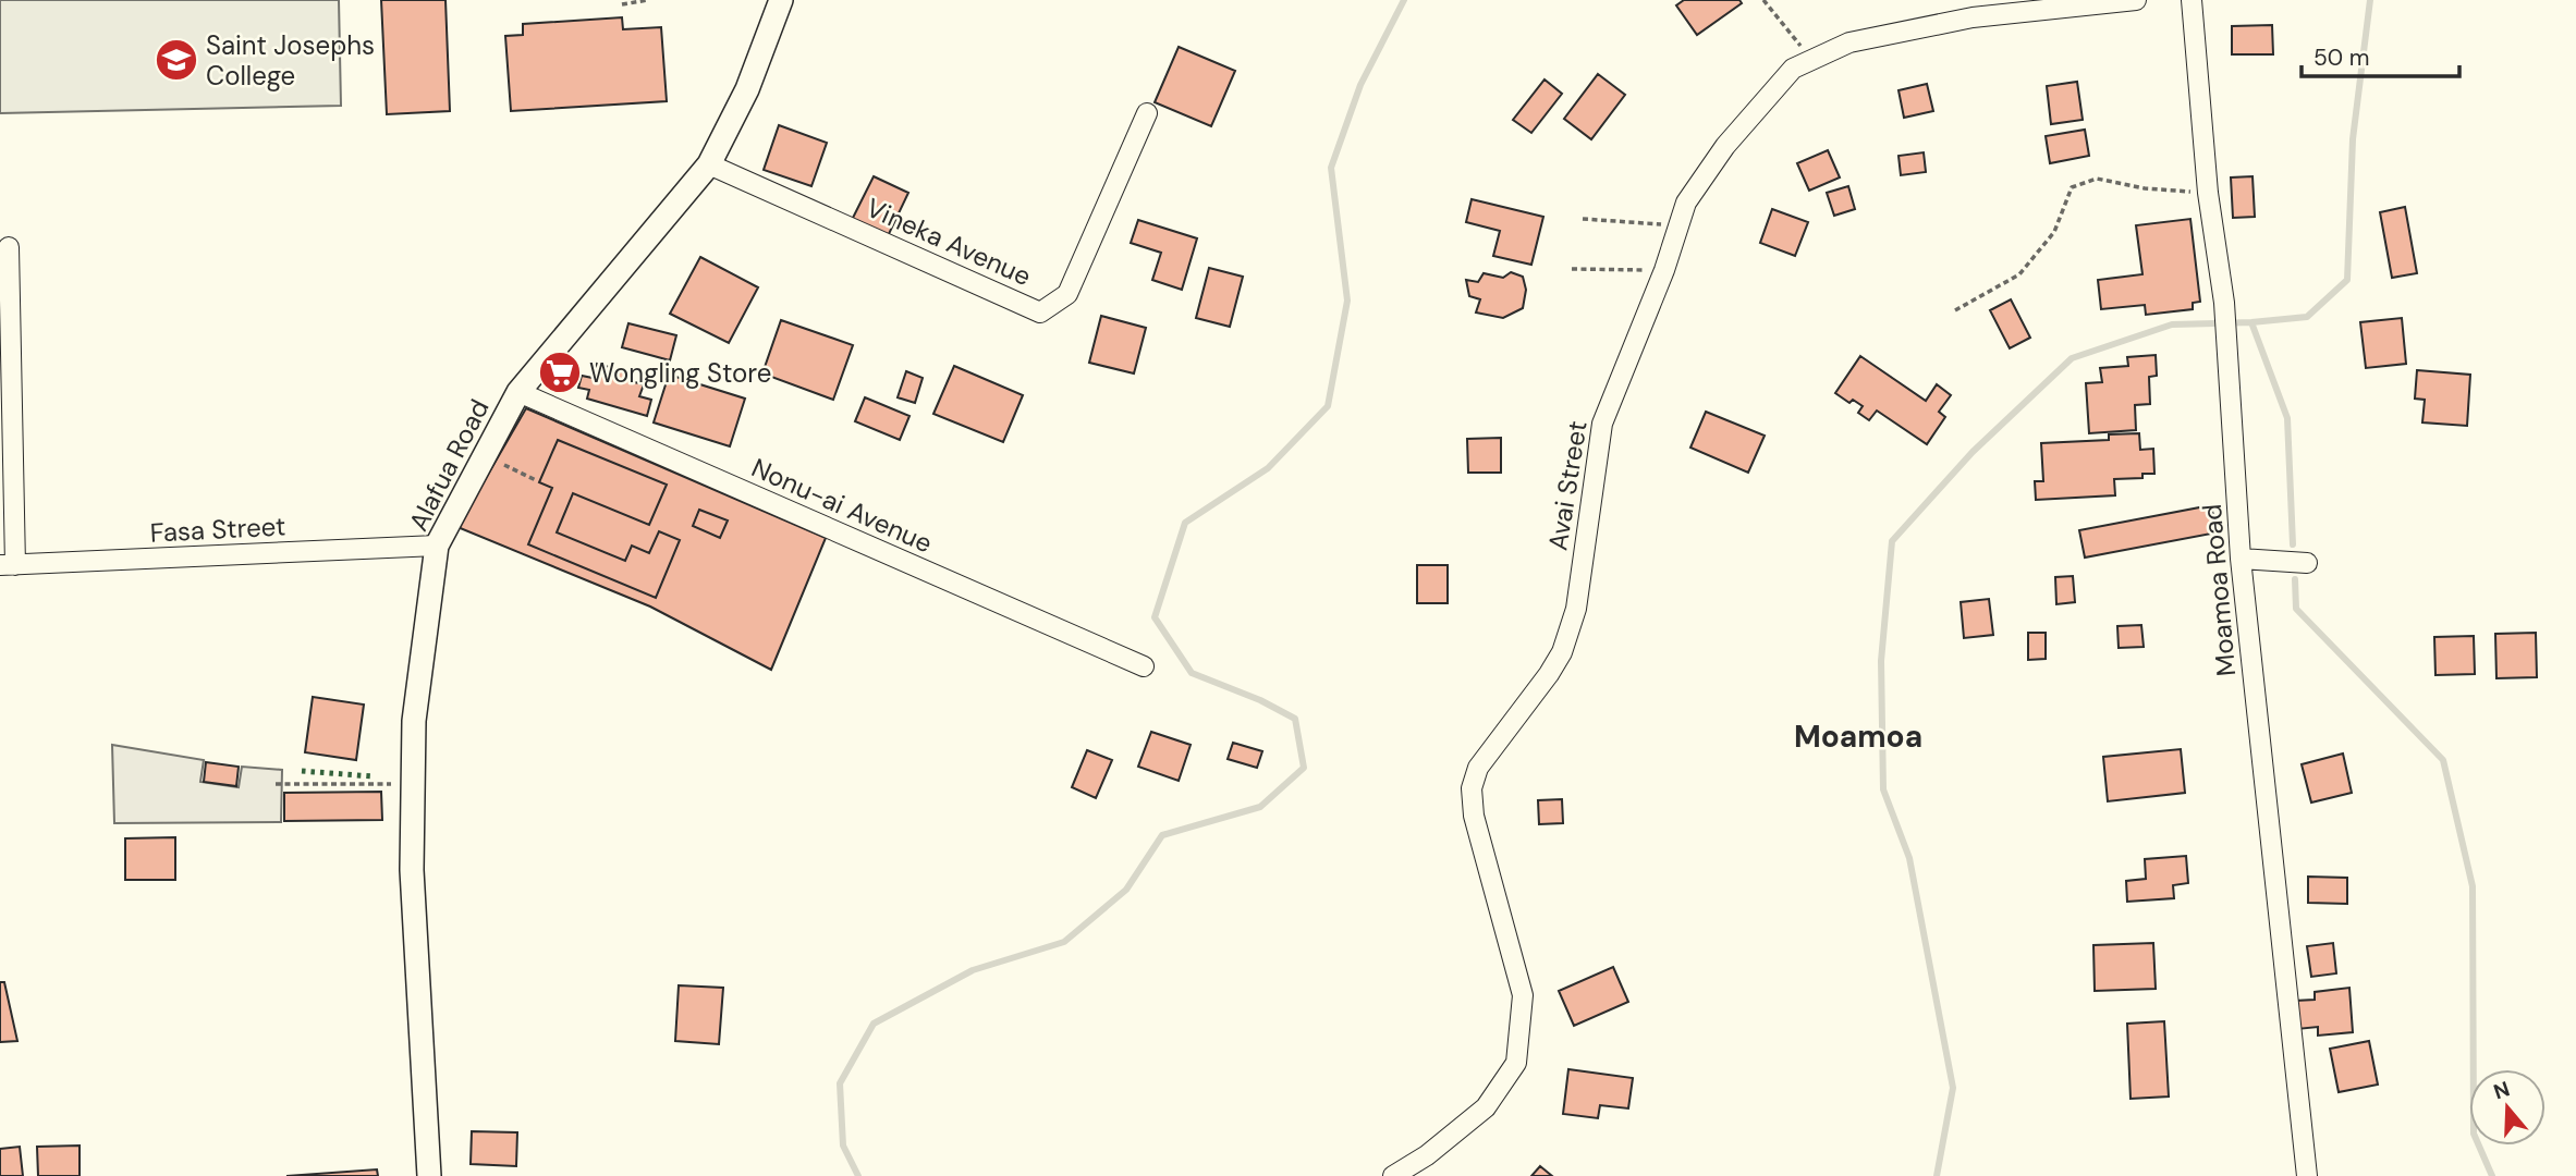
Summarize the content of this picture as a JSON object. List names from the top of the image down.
{
  "streets": {
    "street": [
      "Vineka Avenue",
      "Alafua Road",
      "Avai Street",
      "Nonu-ai Avenue",
      "Fasa Street",
      "Moamoa Road"
    ]
  },
  "crossings": [
    ["Vineka Avenue", "Alafua Road"],
    ["Alafua Road", "Nonu-ai Avenue"],
    ["Alafua Road", "Fasa Street"]
  ],
  "districts": ["Moamoa"],
  "places": {
    "school or university": ["Saint Josephs College"],
    "supermarket": ["Wongling Store"]
  },
  "scale_bar": "50 m",
  "north": "top"
}
